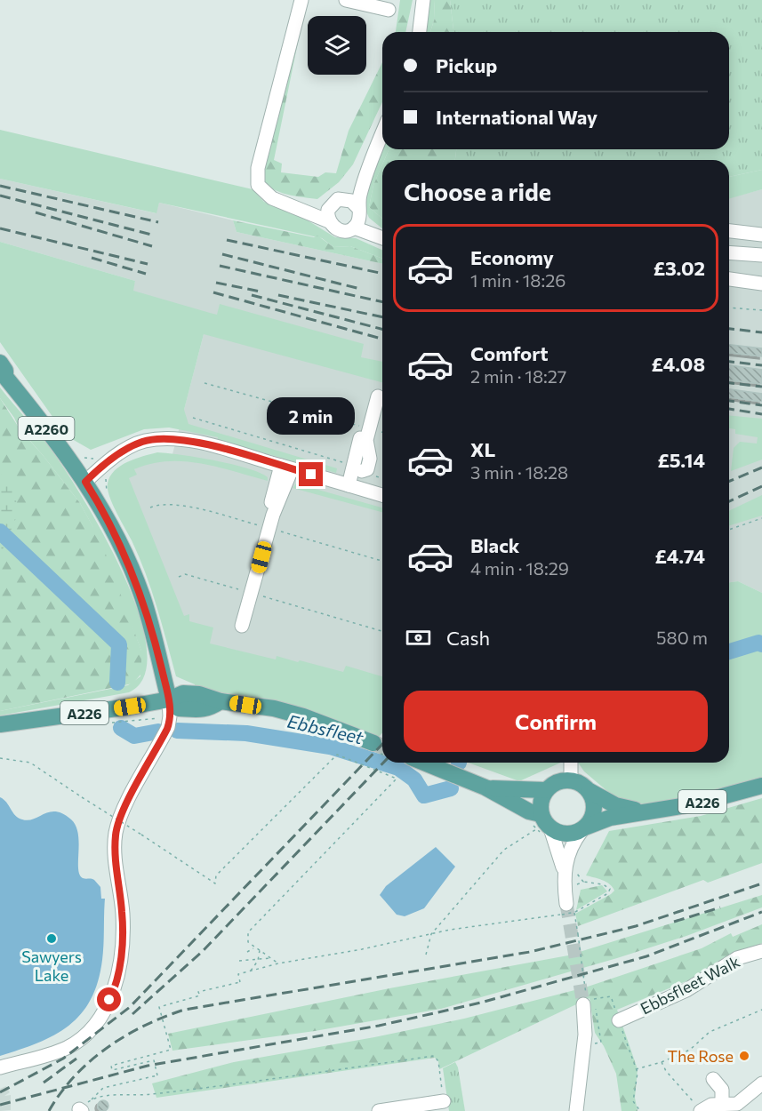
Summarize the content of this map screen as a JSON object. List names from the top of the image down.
{
  "streets": {
    "main road": ["A2260", "A226"],
    "street": ["Ebbsfleet Walk"]
  },
  "crossings": [
    ["A2260", "A226"]
  ],
  "water": ["Ebbsfleet"],
  "places": ["Sawyers Lake", "The Rose"],
  "page": {
    "banner": ["Pickup", "International Way"],
    "heading": "Choose a ride",
    "list": [
      {
        "name": "Economy",
        "note": "1 min · 18:26",
        "value": "£3.02"
      },
      {
        "name": "Comfort",
        "note": "2 min · 18:27",
        "value": "£4.08"
      },
      {
        "name": "XL",
        "note": "3 min · 18:28",
        "value": "£5.14"
      },
      {
        "name": "Black",
        "note": "4 min · 18:29",
        "value": "£4.74"
      }
    ],
    "bubble": "2 min",
    "pay": ["Cash", "580 m"],
    "buttons": "Confirm"
  }
}
